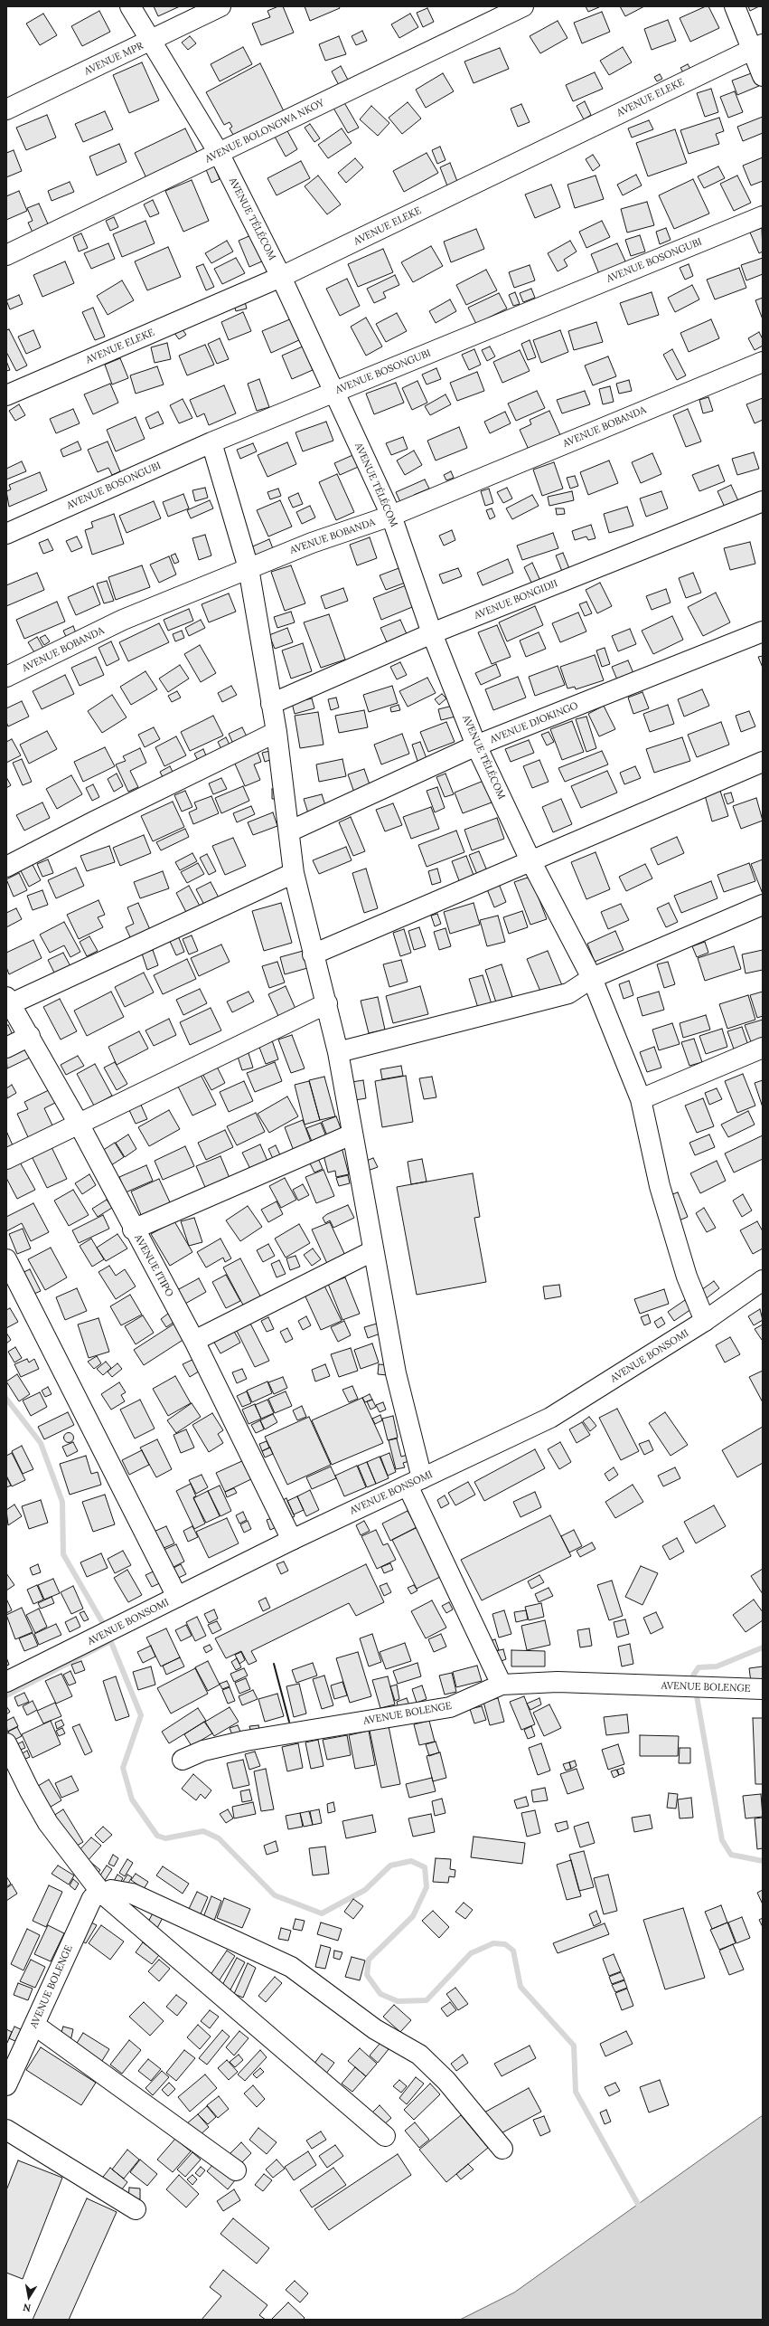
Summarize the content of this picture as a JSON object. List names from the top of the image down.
{
  "streets": {
    "street": [
      "AVENUE MPR",
      "AVENUE ELEKE",
      "AVENUE BOLONGWA NKOY",
      "AVENUE TÉLÉCOM",
      "AVENUE BOSONGUBI",
      "AVENUE BOBANDA",
      "AVENUE BONGIDJI",
      "AVENUE DJOKINGO",
      "AVENUE ITIPO",
      "AVENUE BONSOMI",
      "AVENUE BOLENGE"
    ]
  },
  "crossings": [
    ["AVENUE MPR", "AVENUE TÉLÉCOM"],
    ["AVENUE ELEKE", "AVENUE TÉLÉCOM"],
    ["AVENUE BOLONGWA NKOY", "AVENUE TÉLÉCOM"],
    ["AVENUE TÉLÉCOM", "AVENUE BOSONGUBI"],
    ["AVENUE TÉLÉCOM", "AVENUE BOBANDA"],
    ["AVENUE TÉLÉCOM", "AVENUE BONGIDJI"],
    ["AVENUE TÉLÉCOM", "AVENUE DJOKINGO"],
    ["AVENUE TÉLÉCOM", "AVENUE BONSOMI"],
    ["AVENUE ITIPO", "AVENUE BONSOMI"]
  ],
  "north": "bottom"
}
